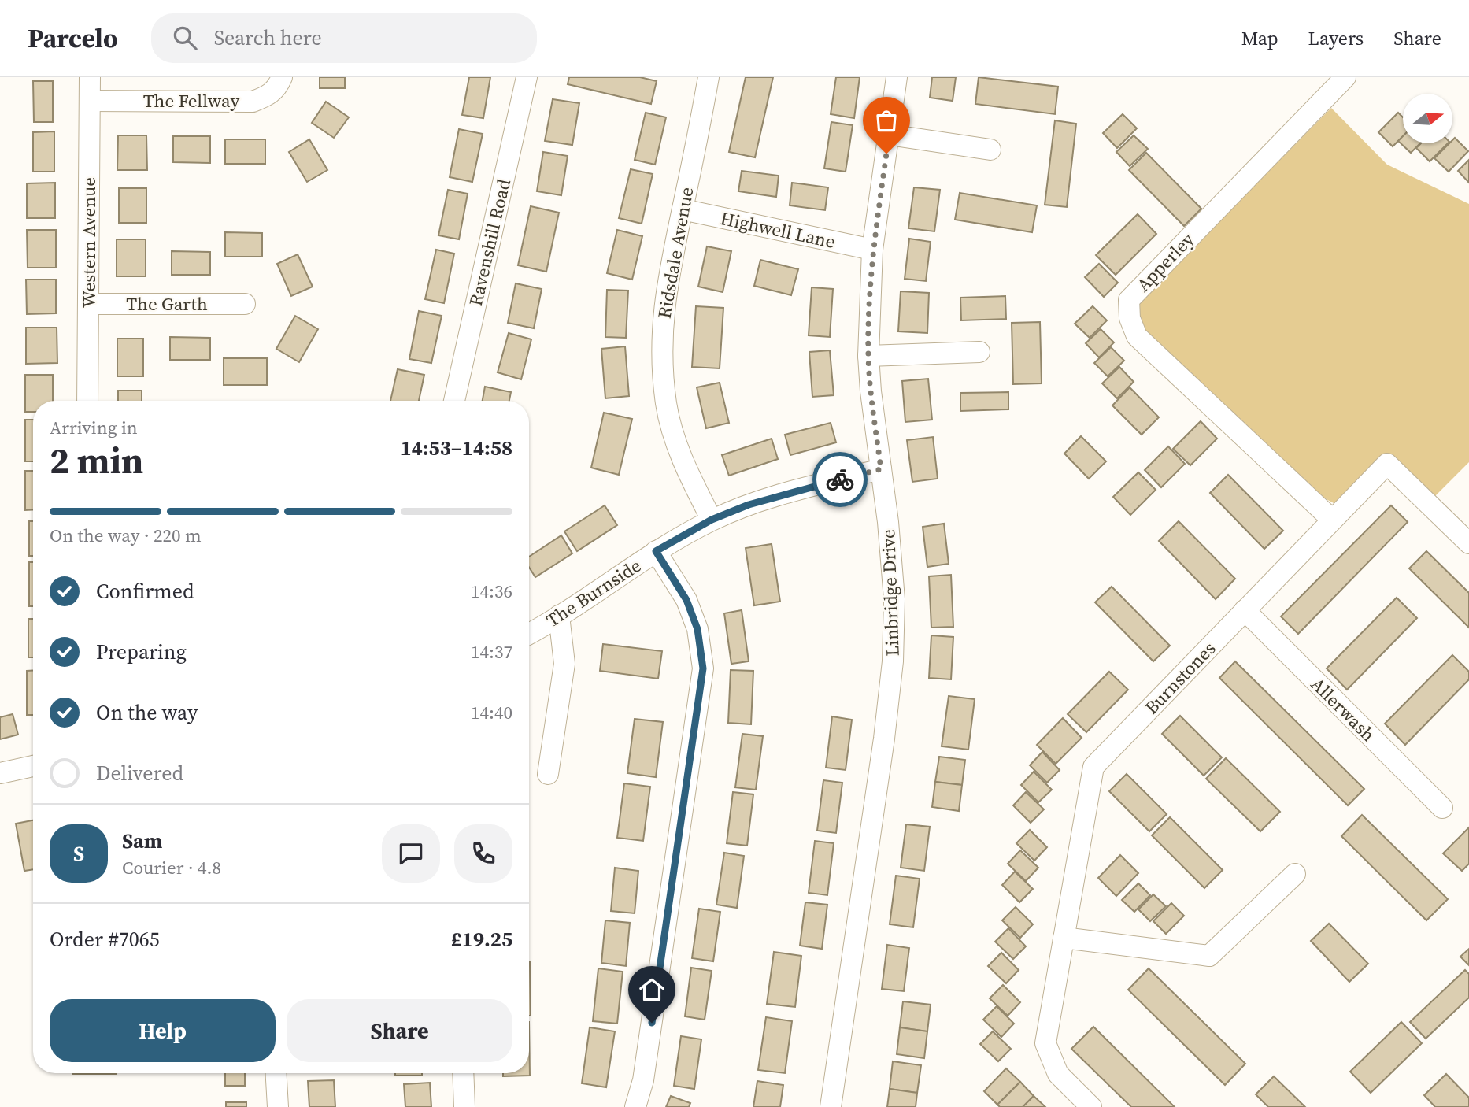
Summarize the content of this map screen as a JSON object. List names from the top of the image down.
{
  "streets": {
    "street": [
      "The Fellway",
      "Highwell Lane",
      "Western Avenue",
      "Ravenshill Road",
      "Ridsdale Avenue",
      "Apperley",
      "The Garth",
      "The Burnside",
      "Linbridge Drive",
      "Burnstones",
      "Allerwash"
    ]
  },
  "crossings": [
    ["The Fellway", "Western Avenue"],
    ["Highwell Lane", "Ridsdale Avenue"],
    ["Highwell Lane", "Linbridge Drive"],
    ["Western Avenue", "The Garth"],
    ["Ridsdale Avenue", "The Burnside"],
    ["Apperley", "Burnstones"],
    ["The Burnside", "Linbridge Drive"],
    ["Burnstones", "Allerwash"]
  ],
  "north": "right",
  "page": {
    "header": "Parcelo",
    "search": "Search here",
    "nav": ["Map", "Layers", "Share"],
    "heading": ["2 min", "Arriving in", "14:53–14:58"],
    "panel": [
      "Sam",
      "Courier · 4.8",
      "Order #7065",
      "£19.25"
    ],
    "bar": "On the way · 220 m",
    "list": [
      ["Confirmed", "14:36"],
      ["Preparing", "14:37"],
      ["On the way", "14:40"],
      "Delivered"
    ],
    "round": "S",
    "buttons": ["Help", "Share"]
  }
}
